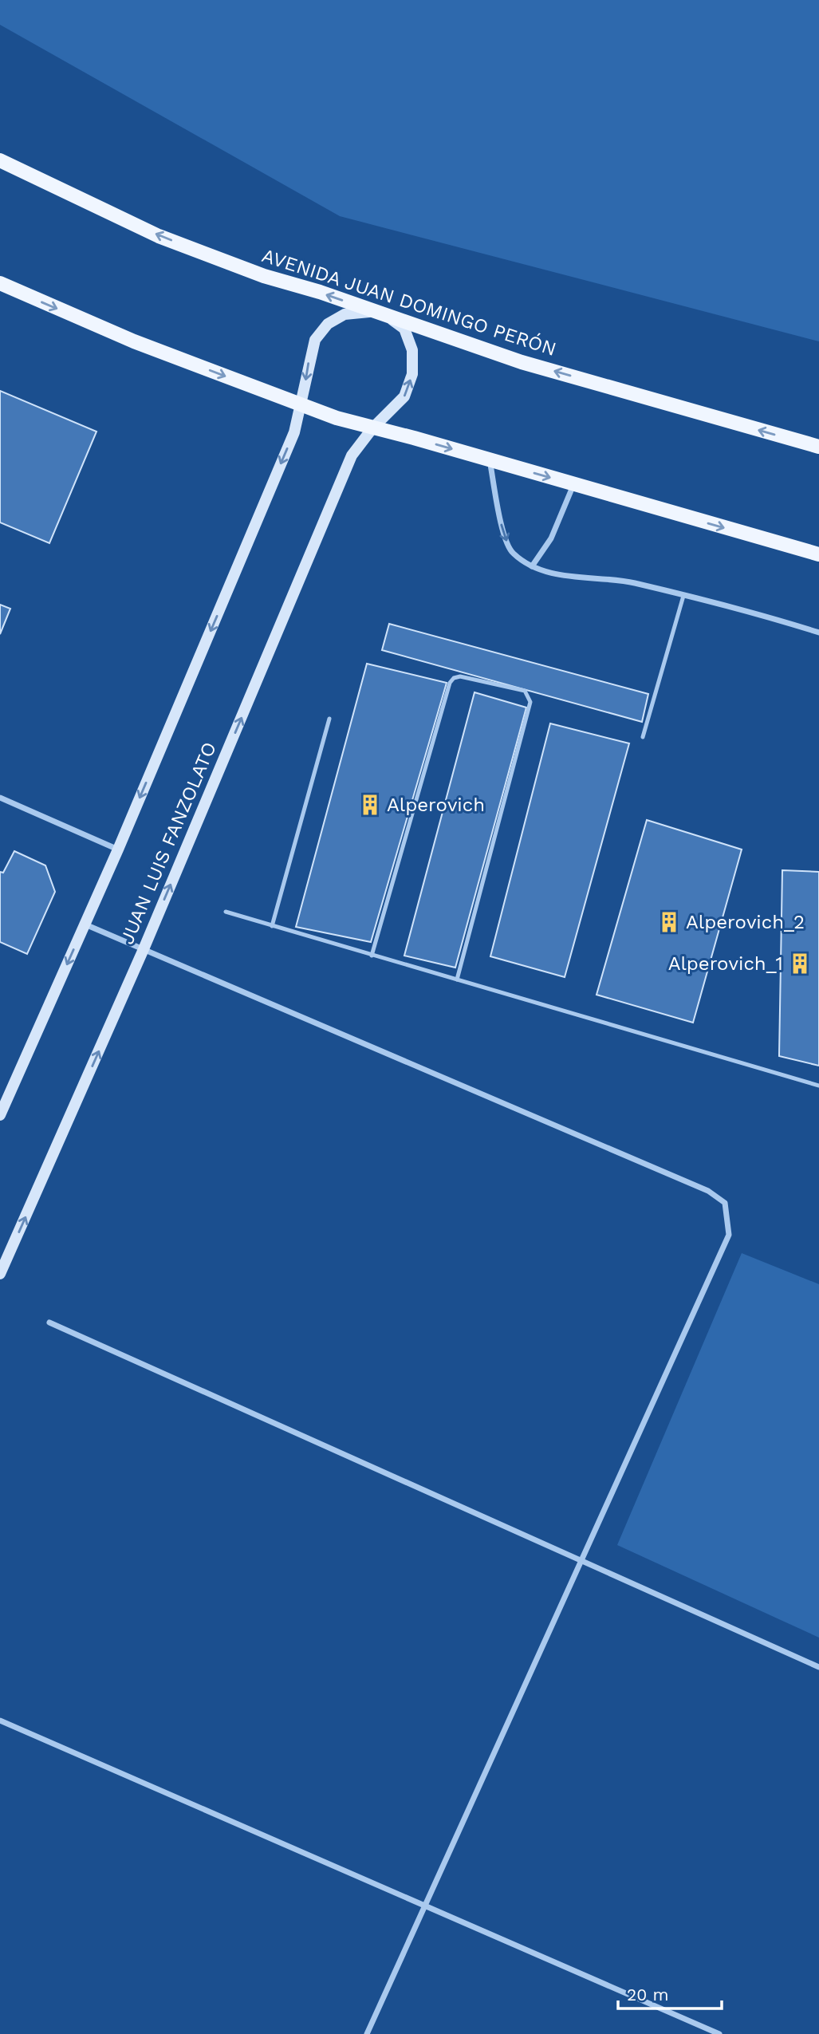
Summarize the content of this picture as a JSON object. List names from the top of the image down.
{
  "streets": {
    "main road": ["AVENIDA JUAN DOMINGO PERÓN"],
    "street": ["JUAN LUIS FANZOLATO"]
  },
  "crossings": [
    ["AVENIDA JUAN DOMINGO PERÓN", "JUAN LUIS FANZOLATO"]
  ],
  "places": {
    "building": ["Alperovich", "Alperovich_2", "Alperovich_1"]
  },
  "scale_bar": "20 m"
}
